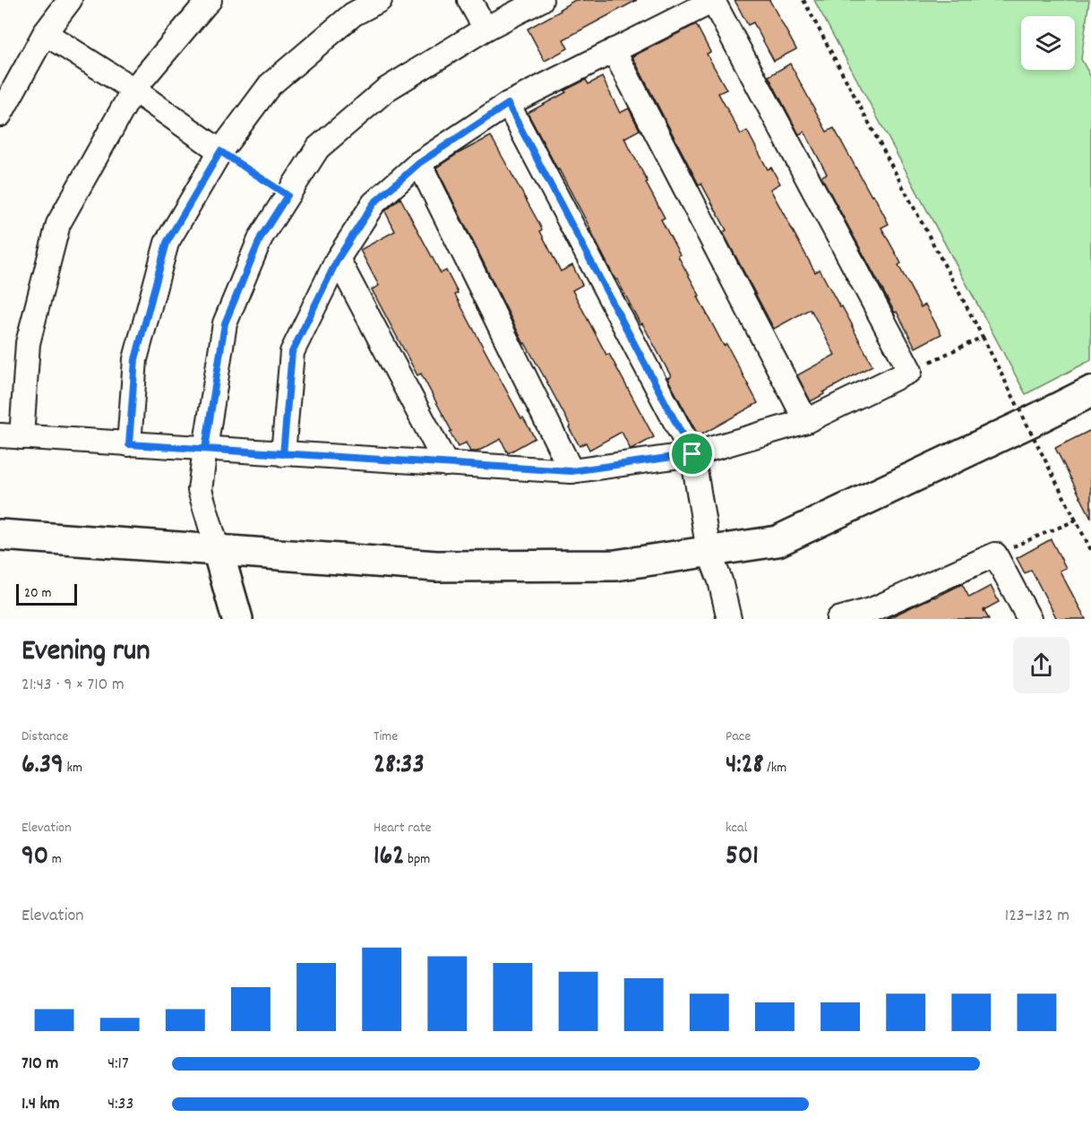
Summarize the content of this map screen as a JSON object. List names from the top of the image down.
{
  "scale_bar": "20 m",
  "page": {
    "scale": "20 m",
    "heading": ["Evening run", "21:43 · 9 × 710 m"],
    "stats": [
      ["Distance", "6.39 km"],
      ["Time", "28:33"],
      ["Pace", "4:28 /km"],
      ["Elevation", "90 m"],
      ["Heart rate", "162 bpm"],
      ["kcal", "501"]
    ],
    "chart": ["Elevation", "123–132 m"],
    "list": [
      {
        "name": "710 m",
        "note": "4:17"
      },
      {
        "name": "1.4 km",
        "note": "4:33"
      }
    ]
  }
}
